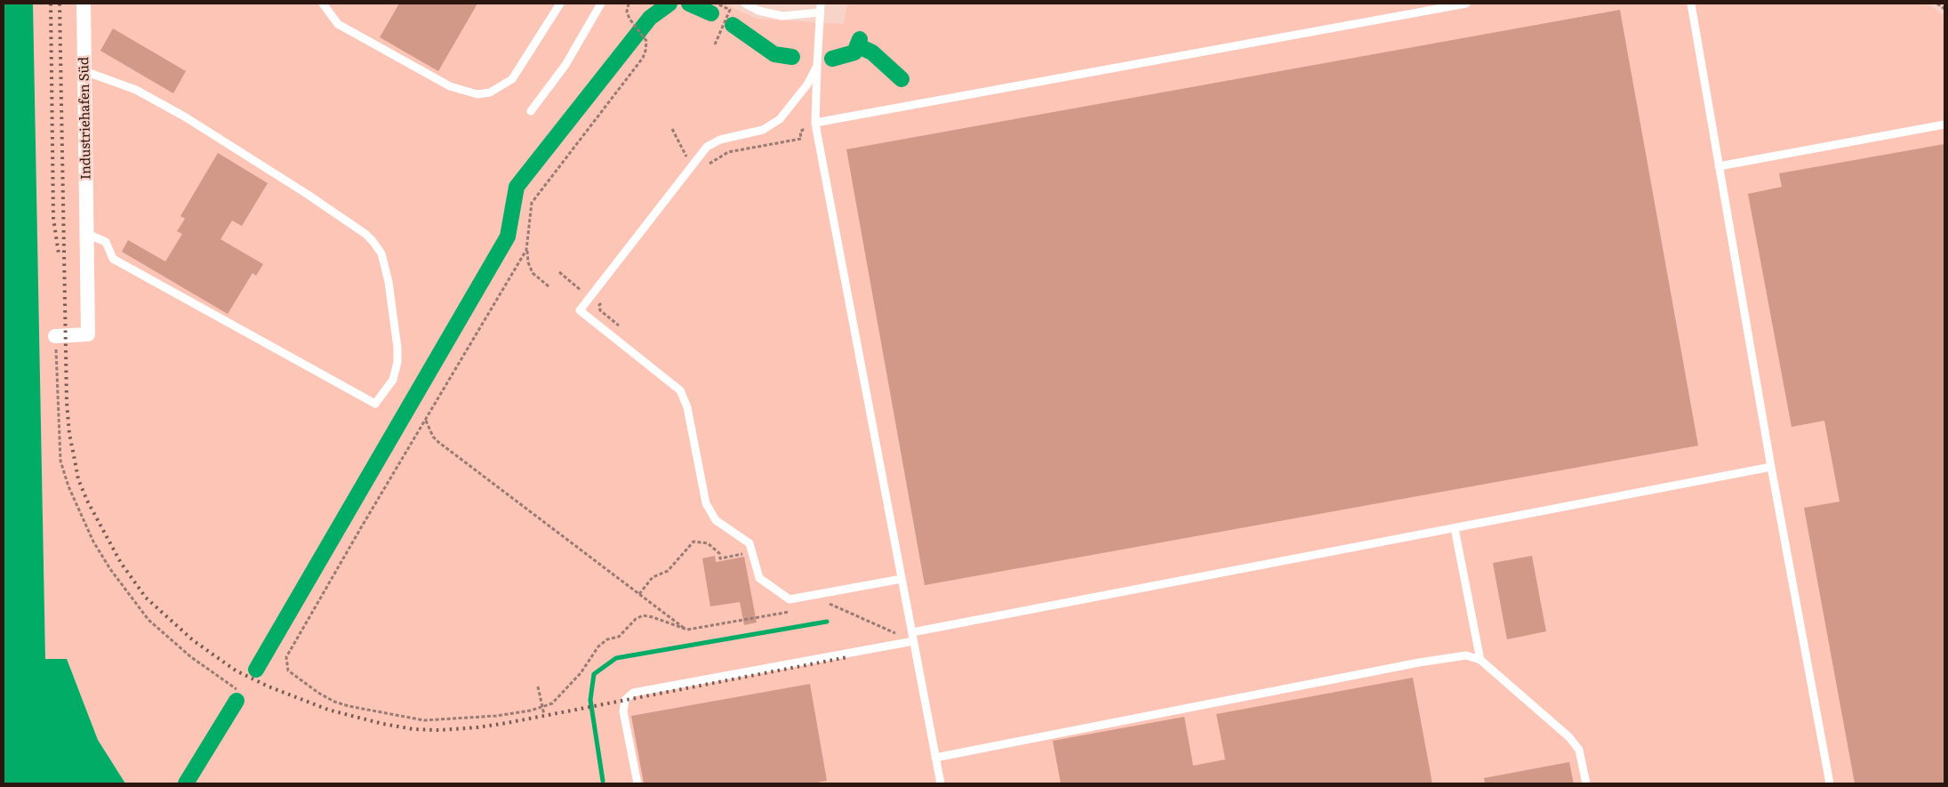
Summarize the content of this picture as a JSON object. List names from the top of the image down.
{
  "streets": {
    "street": ["Industriehafen Süd"]
  }
}
